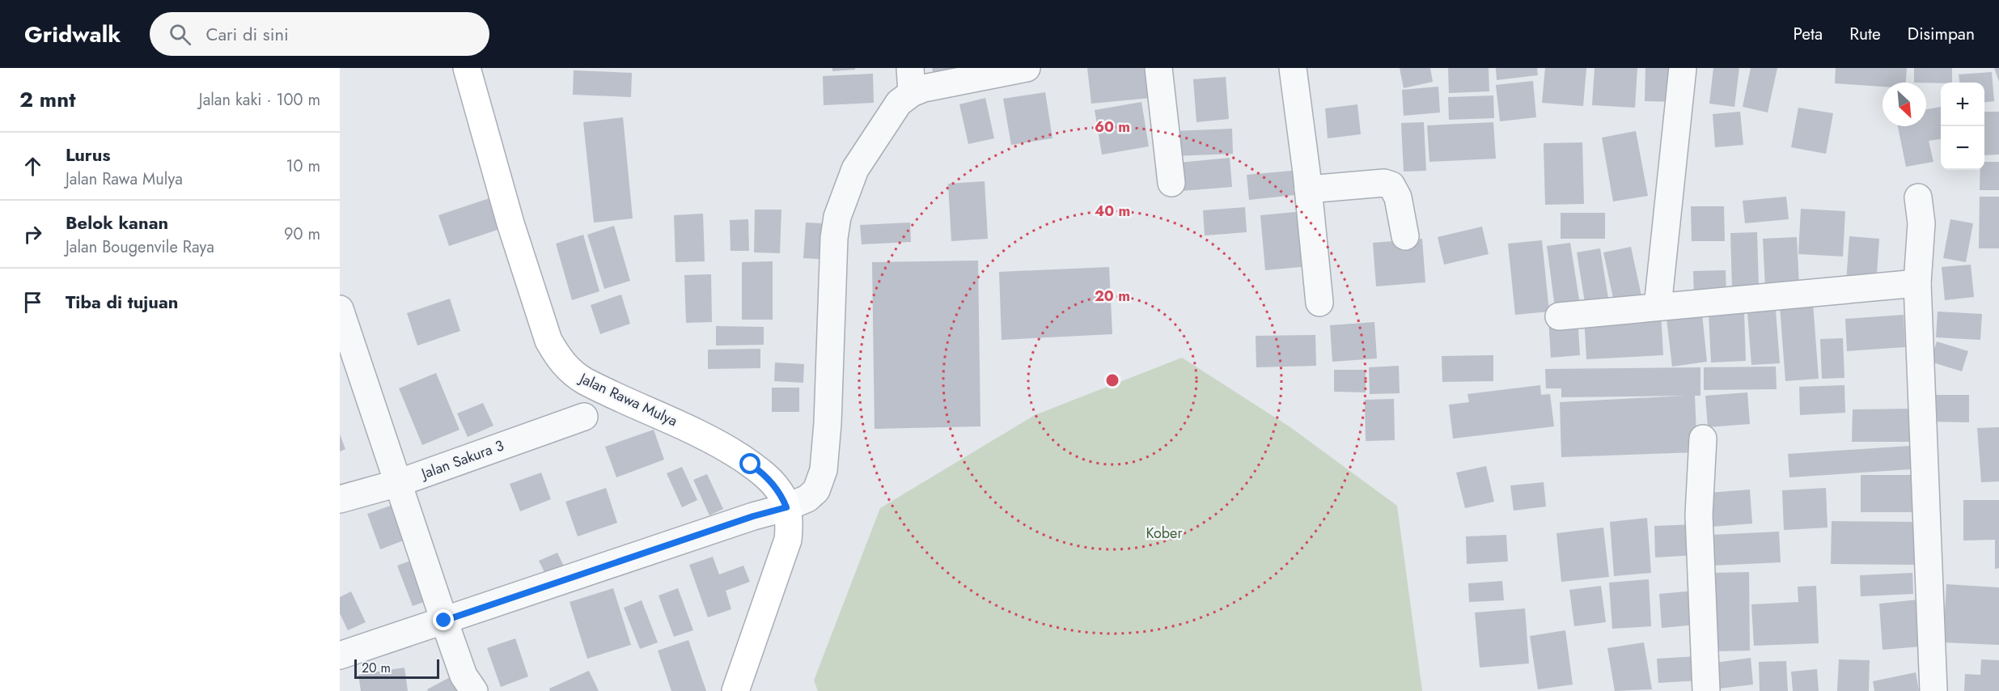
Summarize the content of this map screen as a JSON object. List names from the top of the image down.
{
  "streets": {
    "main road": ["Jalan Rawa Mulya"],
    "street": ["Jalan Sakura 3"]
  },
  "parks": ["Kober"],
  "scale_bar": "20 m",
  "north": "bottom right",
  "page": {
    "header": "Gridwalk",
    "search": "Cari di sini",
    "nav": ["Peta", "Rute", "Disimpan"],
    "heading": ["2 mnt", "Jalan kaki · 100 m"],
    "map_buttons": ["+", "−"],
    "list": [
      ["Lurus", "Jalan Rawa Mulya", "10 m"],
      ["Belok kanan", "Jalan Bougenvile Raya", "90 m"],
      "Tiba di tujuan"
    ],
    "scale": "20 m"
  },
  "rings": ["60 m", "40 m", "20 m"]
}
